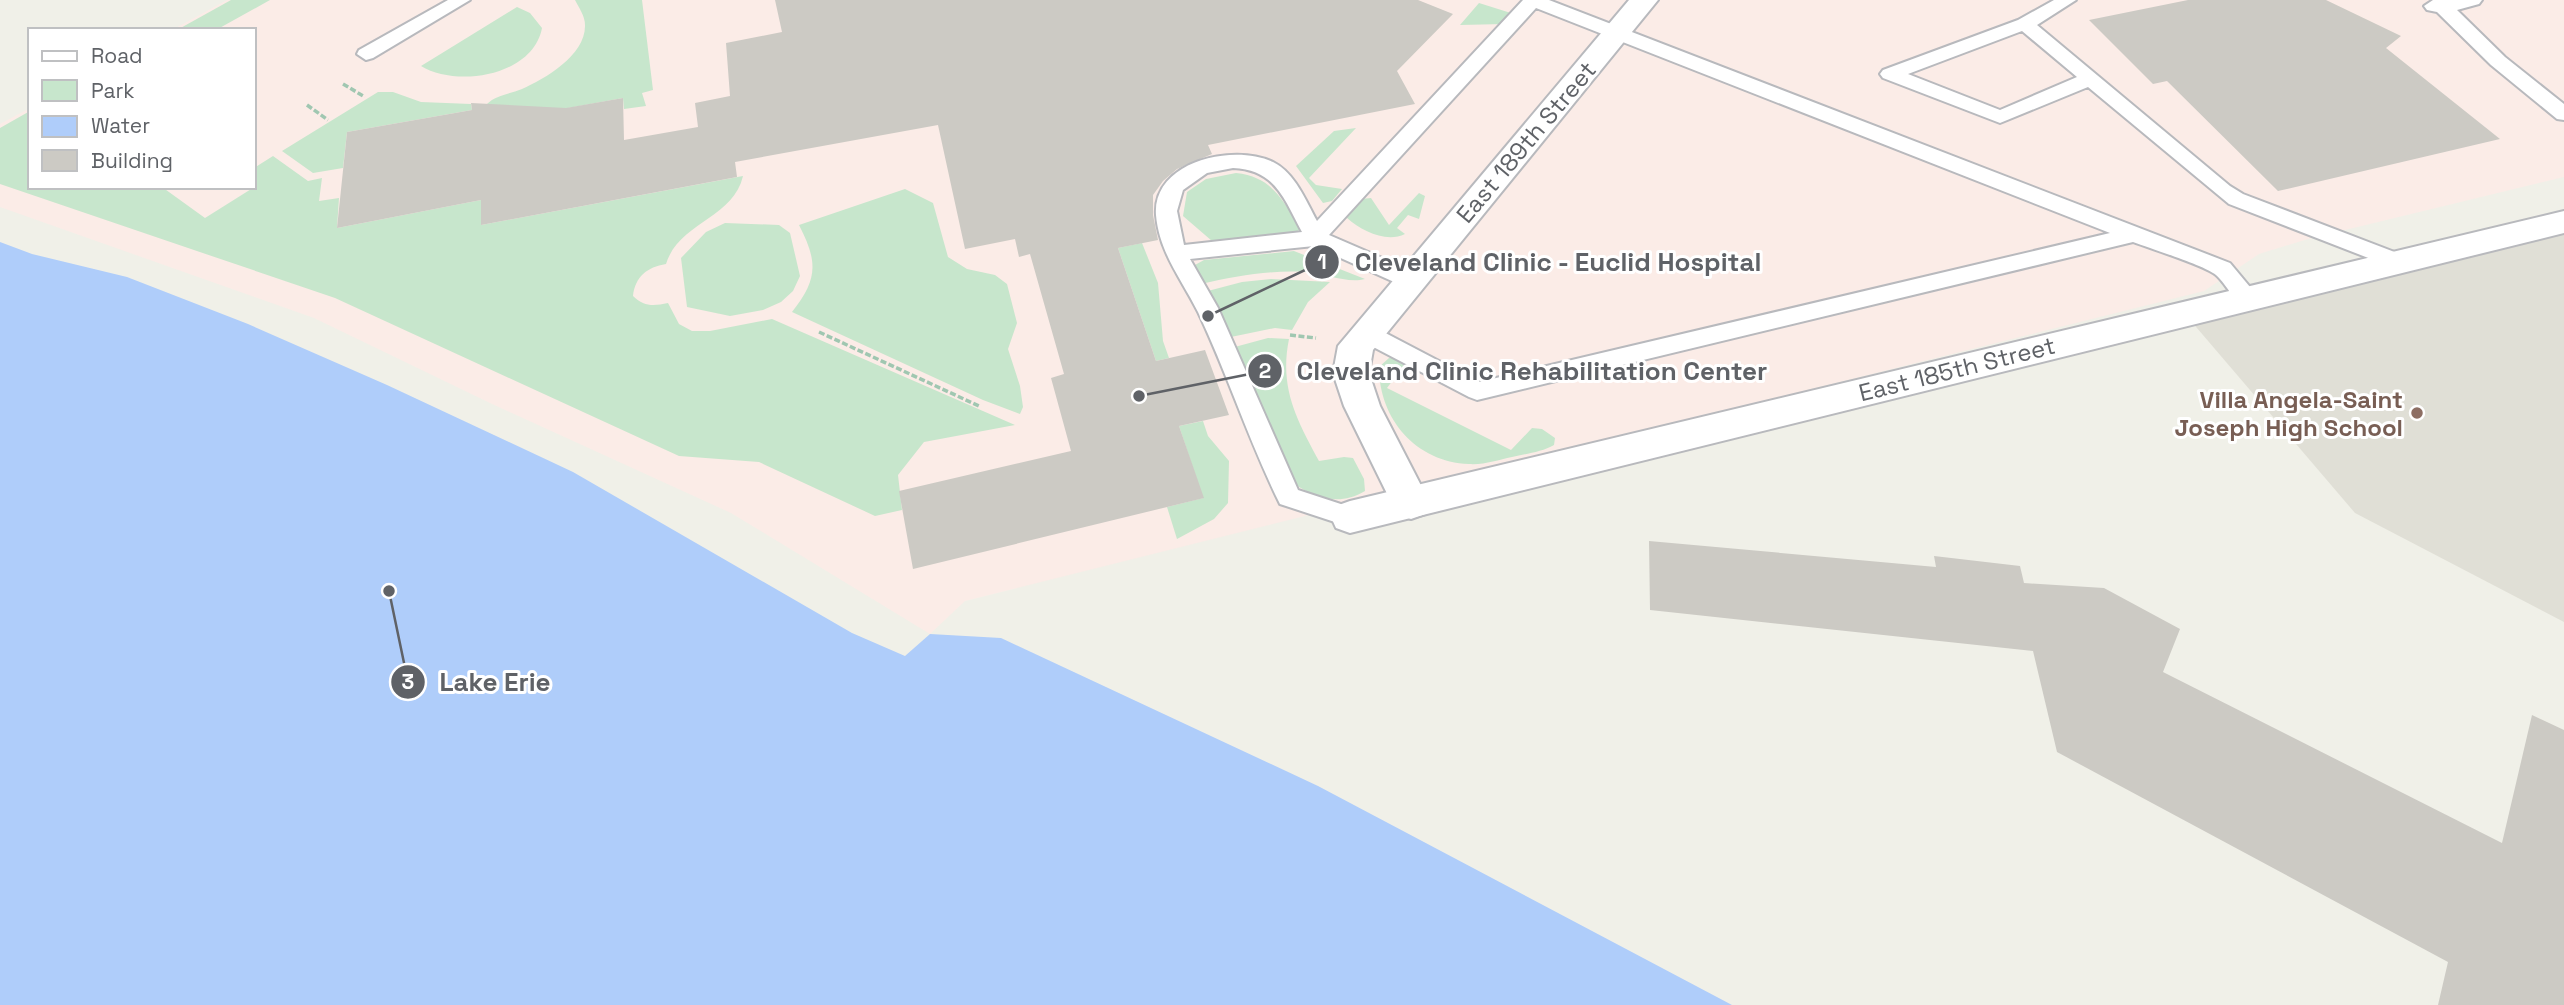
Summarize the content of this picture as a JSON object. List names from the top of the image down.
{
  "streets": {
    "street": ["East 189th Street", "East 185th Street"]
  },
  "crossings": [
    ["East 189th Street", "East 185th Street"]
  ],
  "places": [
    "Cleveland Clinic - Euclid Hospital",
    "Cleveland Clinic Rehabilitation Center",
    "Villa Angela-Saint Joseph High School",
    "Lake Erie"
  ],
  "legend": [
    "Road",
    "Park",
    "Water",
    "Building"
  ]
}
